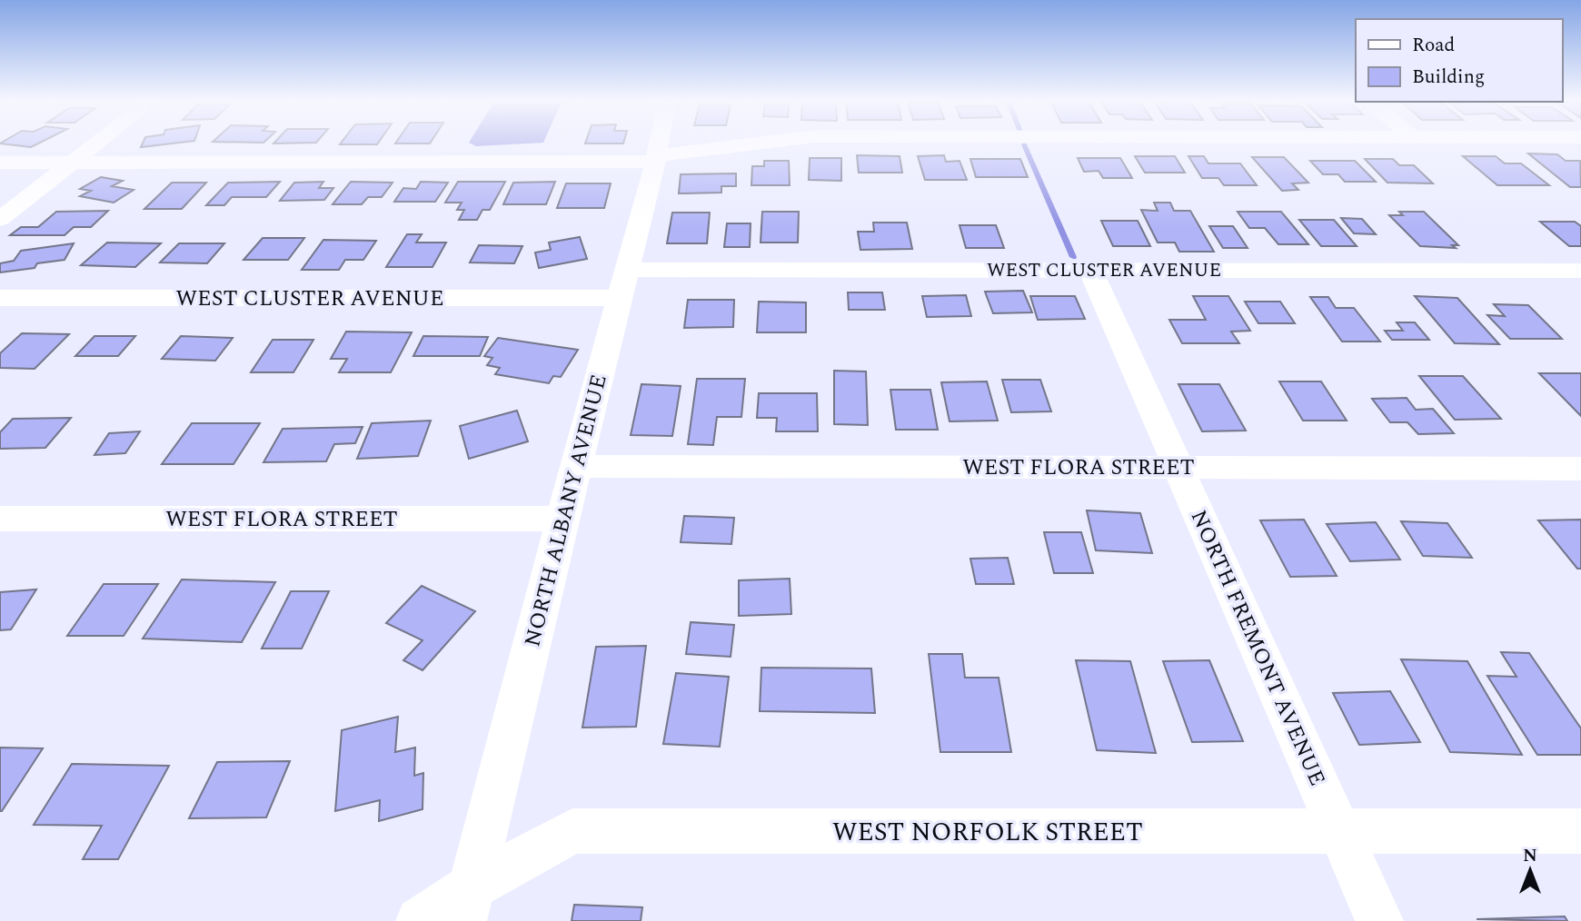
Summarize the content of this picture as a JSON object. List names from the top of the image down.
{
  "streets": {
    "street": [
      "WEST CLUSTER AVENUE",
      "WEST FLORA STREET",
      "NORTH ALBANY AVENUE",
      "NORTH FREMONT AVENUE",
      "WEST NORFOLK STREET"
    ]
  },
  "crossings": [
    ["WEST CLUSTER AVENUE", "NORTH ALBANY AVENUE"],
    ["WEST CLUSTER AVENUE", "NORTH FREMONT AVENUE"],
    ["WEST FLORA STREET", "NORTH ALBANY AVENUE"],
    ["WEST FLORA STREET", "NORTH FREMONT AVENUE"],
    ["NORTH ALBANY AVENUE", "WEST NORFOLK STREET"],
    ["NORTH FREMONT AVENUE", "WEST NORFOLK STREET"]
  ],
  "legend": ["Road", "Building"],
  "north": "top"
}
